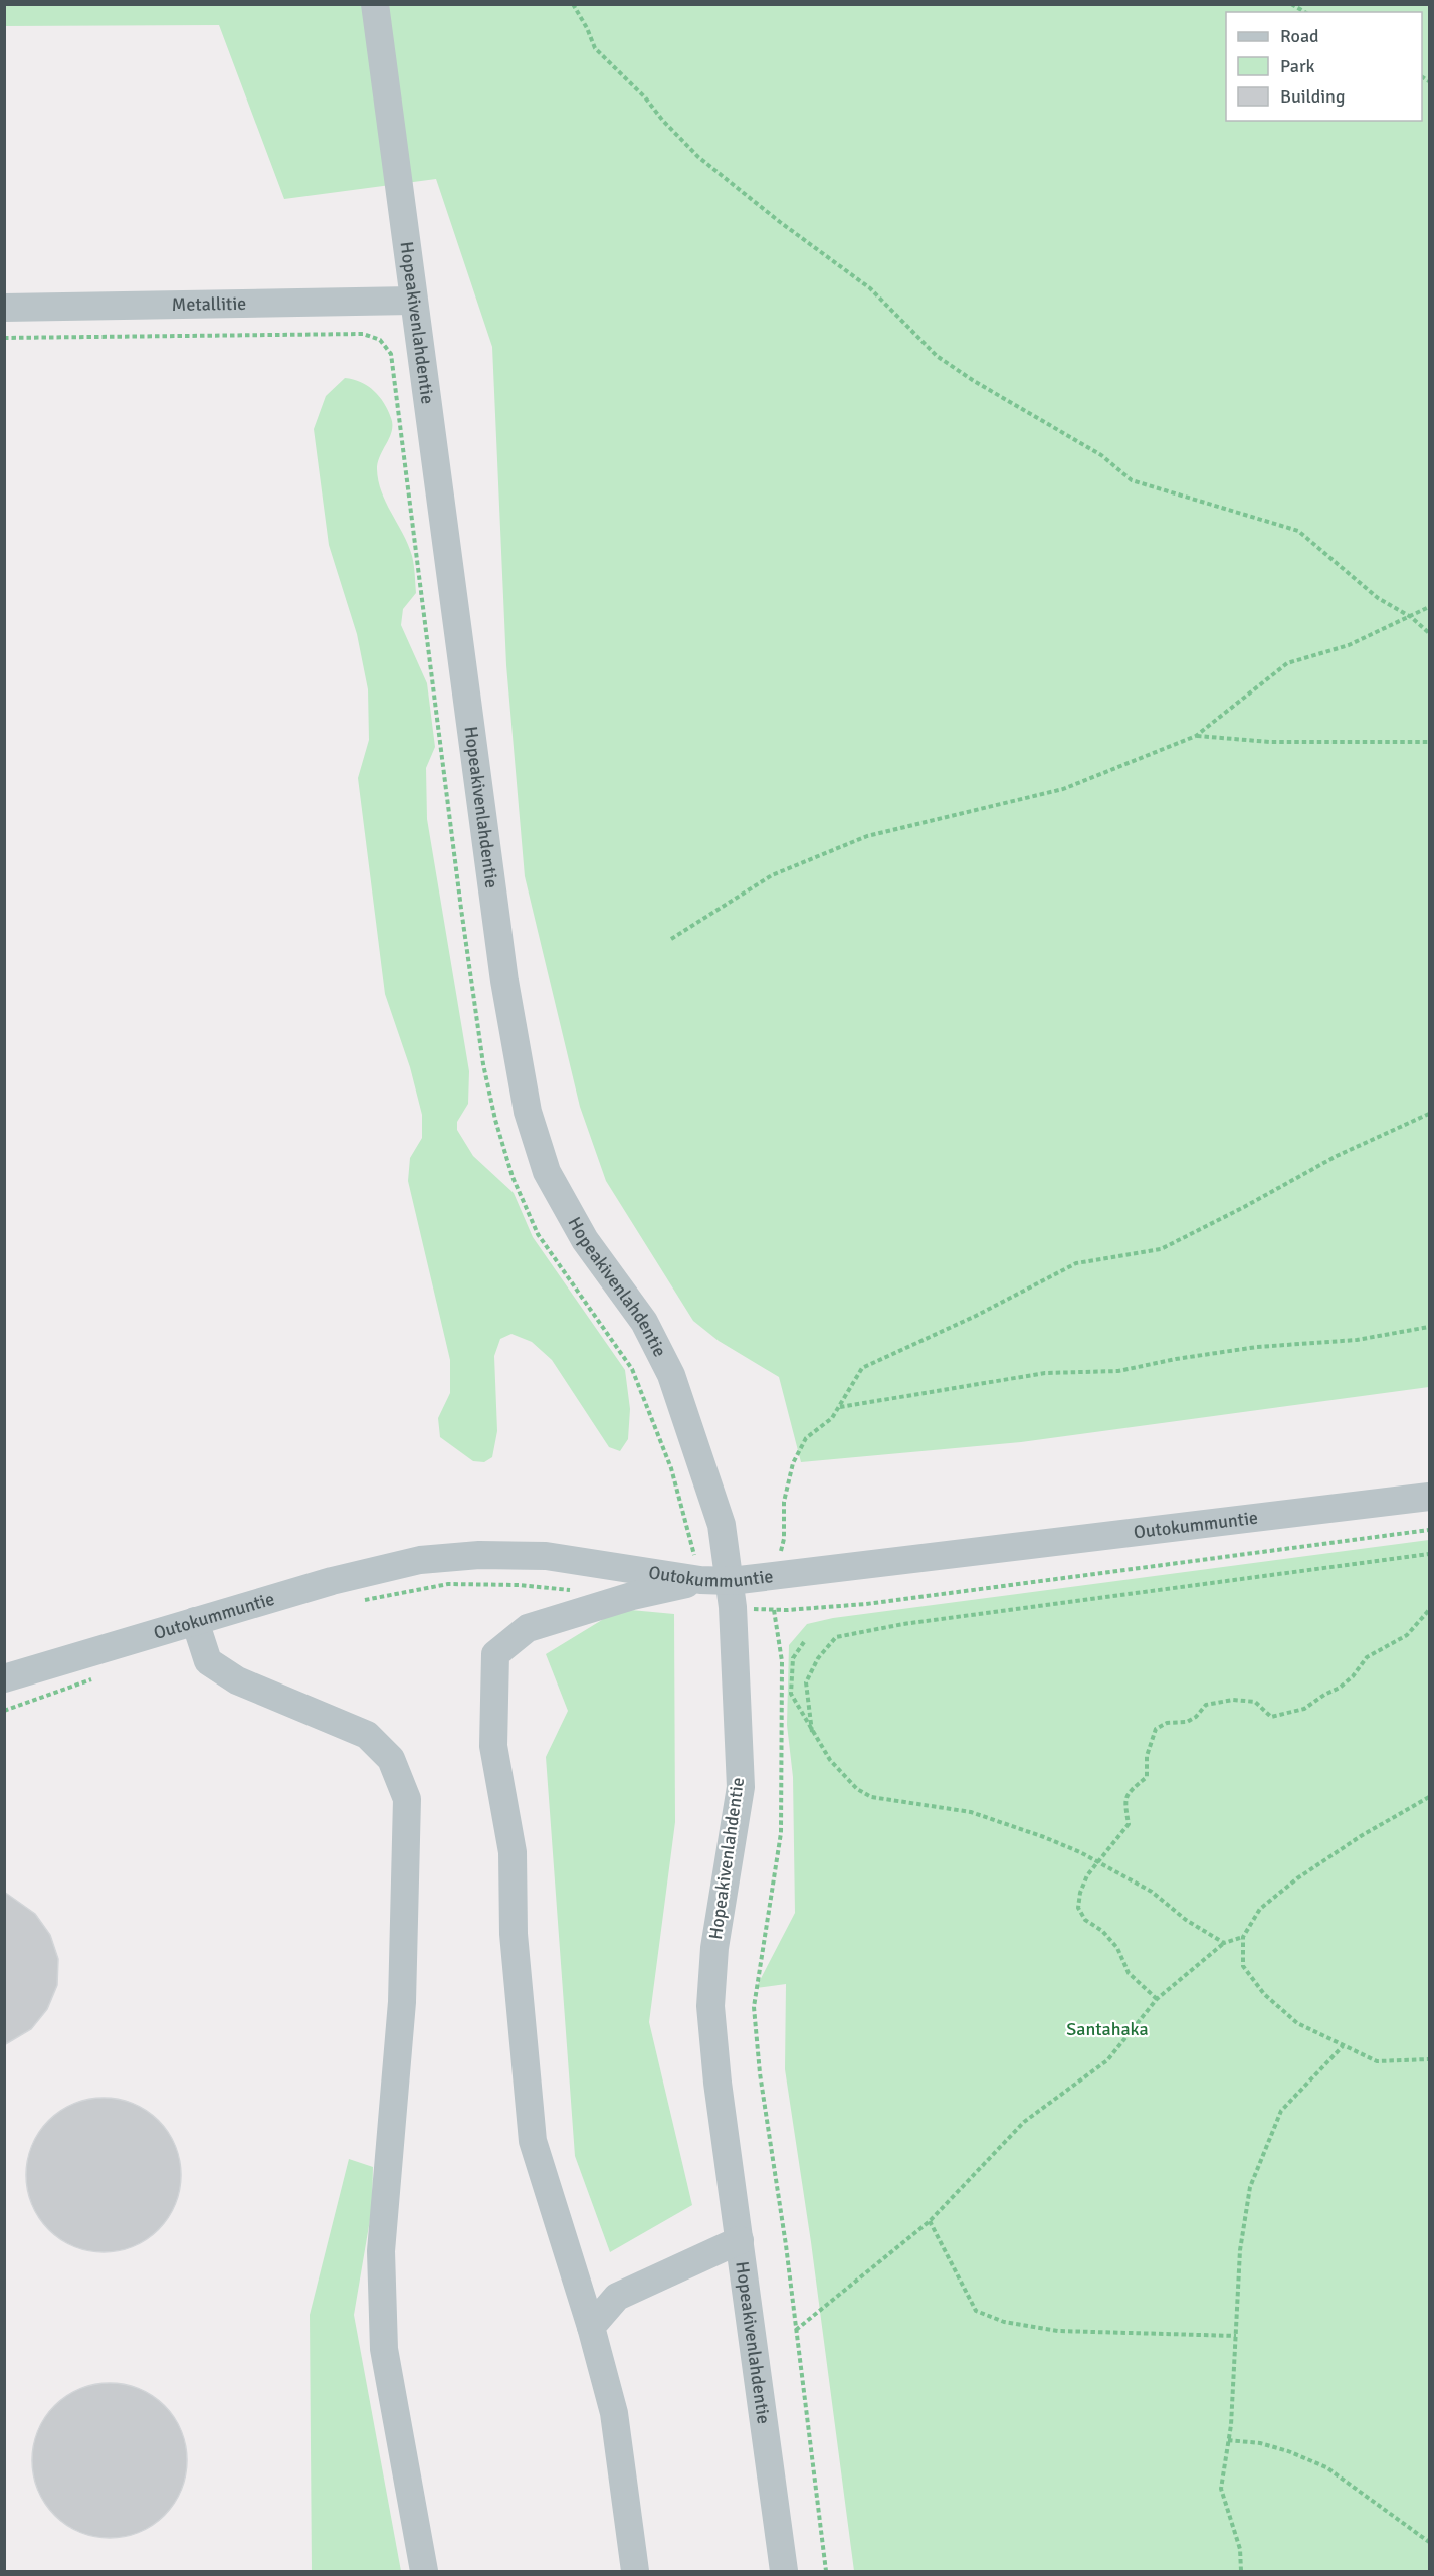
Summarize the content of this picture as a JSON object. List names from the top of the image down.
{
  "streets": {
    "street": ["Metallitie", "Hopeakivenlahdentie", "Outokummuntie"]
  },
  "crossings": [
    ["Metallitie", "Hopeakivenlahdentie"],
    ["Hopeakivenlahdentie", "Outokummuntie"]
  ],
  "parks": ["Santahaka"],
  "legend": ["Road", "Park", "Building"]
}
